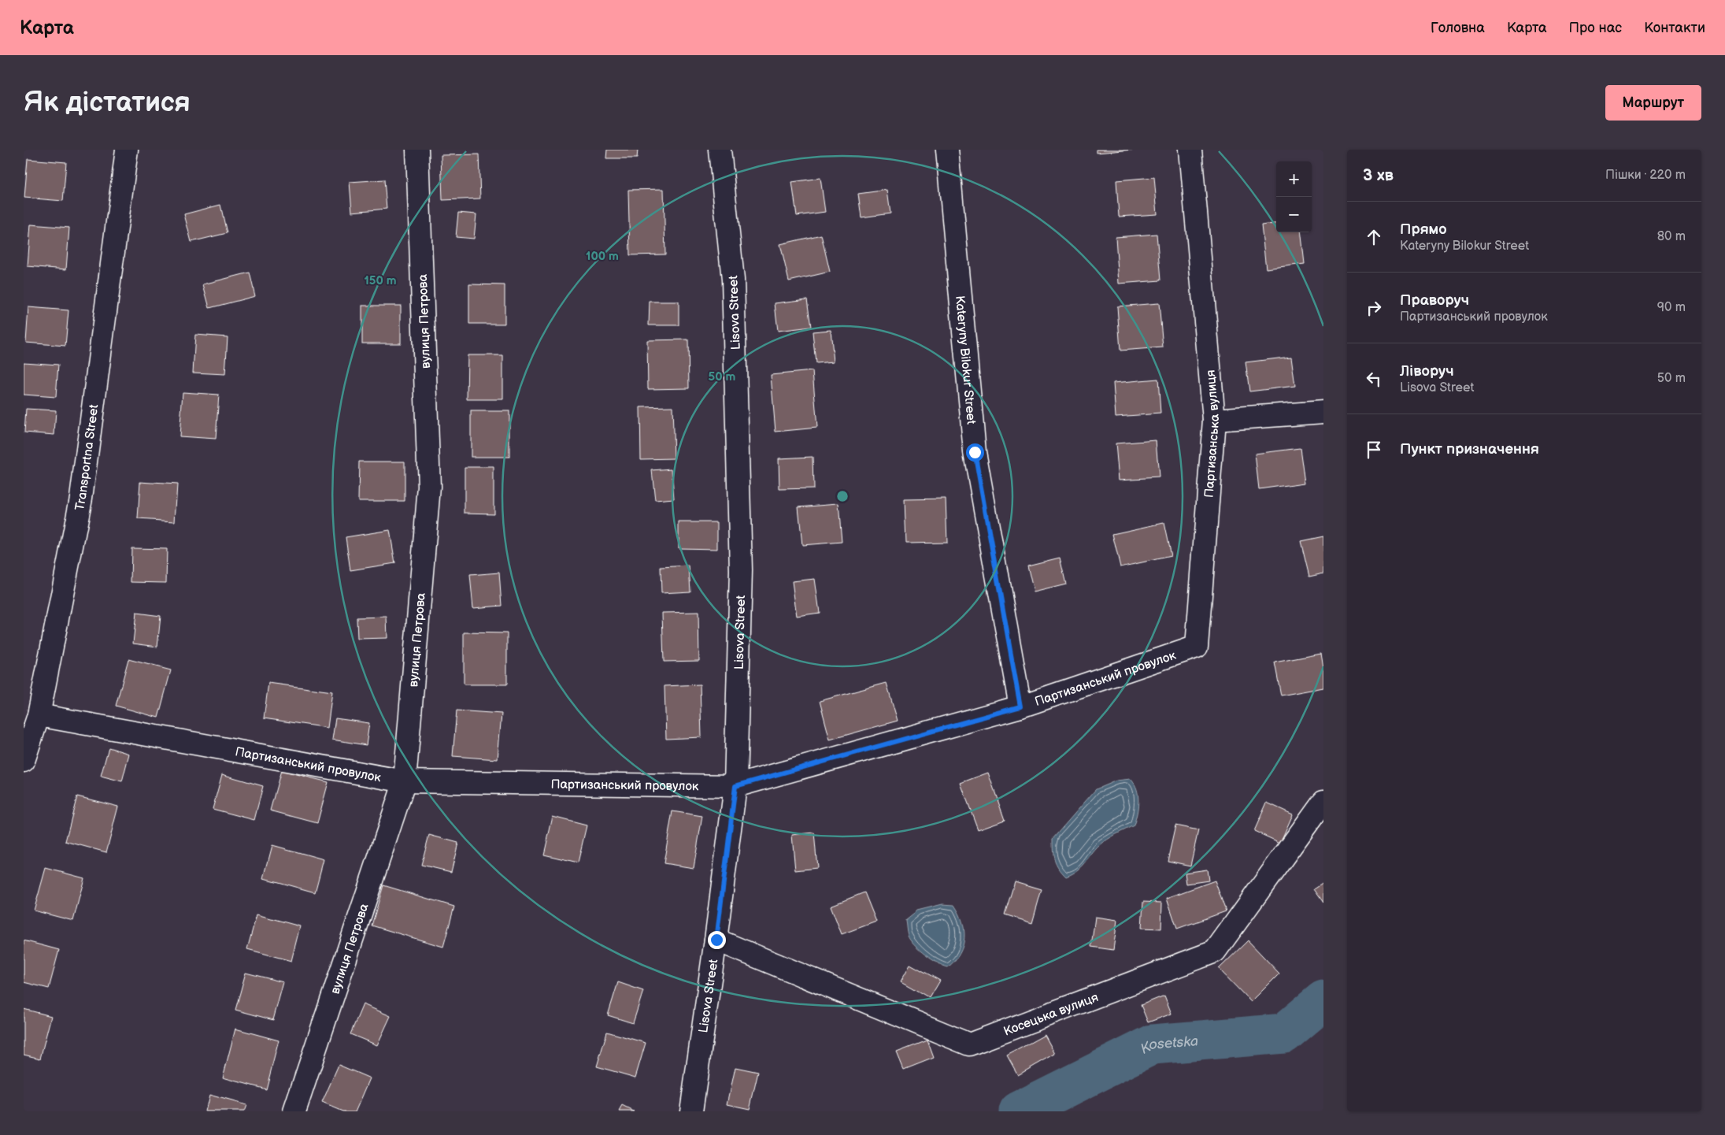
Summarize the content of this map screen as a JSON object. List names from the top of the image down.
{
  "streets": {
    "street": [
      "Lisova Street",
      "вулиця Петрова",
      "Kateryny Bilokur Street",
      "Партизанська вулиця",
      "Transportna Street",
      "Партизанський провулок",
      "Косецька вулиця"
    ]
  },
  "crossings": [
    ["Lisova Street", "Партизанський провулок"],
    ["Lisova Street", "Косецька вулиця"],
    ["вулиця Петрова", "Партизанський провулок"],
    ["Kateryny Bilokur Street", "Партизанський провулок"],
    ["Партизанська вулиця", "Партизанський провулок"],
    ["Transportna Street", "Партизанський провулок"]
  ],
  "water": ["Kosetska"],
  "page": {
    "header": "Карта",
    "nav": [
      "Головна",
      "Карта",
      "Про нас",
      "Контакти"
    ],
    "buttons": "Маршрут",
    "title": "Як дістатися",
    "heading": ["3 хв", "Пішки · 220 m"],
    "map_buttons": ["+", "−"],
    "list": [
      ["Прямо", "Kateryny Bilokur Street", "80 m"],
      ["Праворуч", "Партизанський провулок", "90 m"],
      ["Ліворуч", "Lisova Street", "50 m"],
      "Пункт призначення"
    ]
  },
  "rings": ["100 m", "150 m", "50 m"]
}
